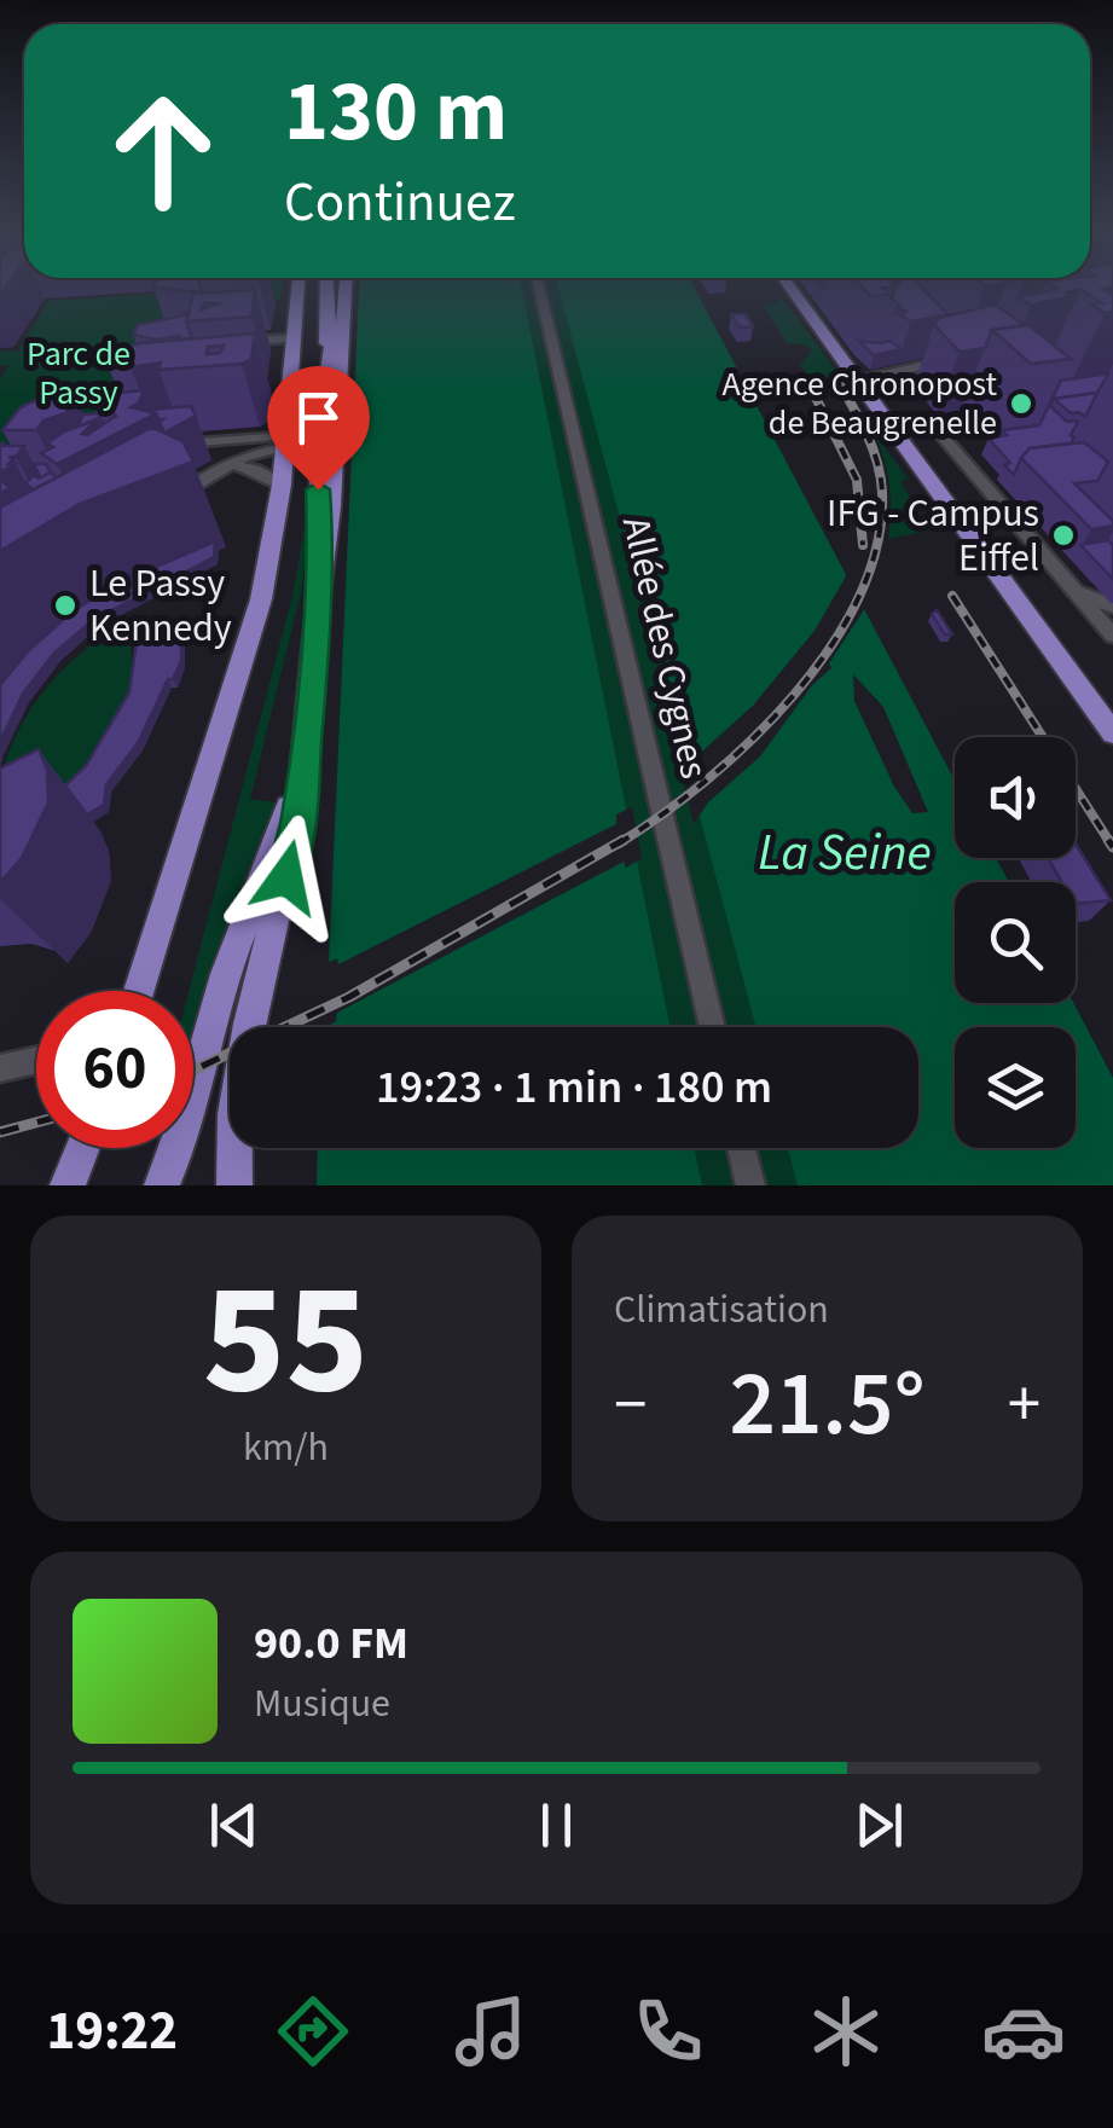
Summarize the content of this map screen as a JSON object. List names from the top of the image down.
{
  "streets": {
    "street": ["Allée des Cygnes"]
  },
  "water": ["La Seine"],
  "parks": ["Parc de Passy"],
  "places": ["Agence Chronopost de Beaugrenelle", "IFG - Campus Eiffel", "Le Passy Kennedy"],
  "page": {
    "turn": ["130 m", "Continuez"],
    "limit": "60",
    "trip": "19:23 · 1 min · 180 m",
    "tile": [
      ["55", "km/h"],
      "Climatisation"
    ],
    "heat": ["−", "21.5°", "+"],
    "song": ["90.0 FM", "Musique"],
    "tabs": "19:22"
  }
}
